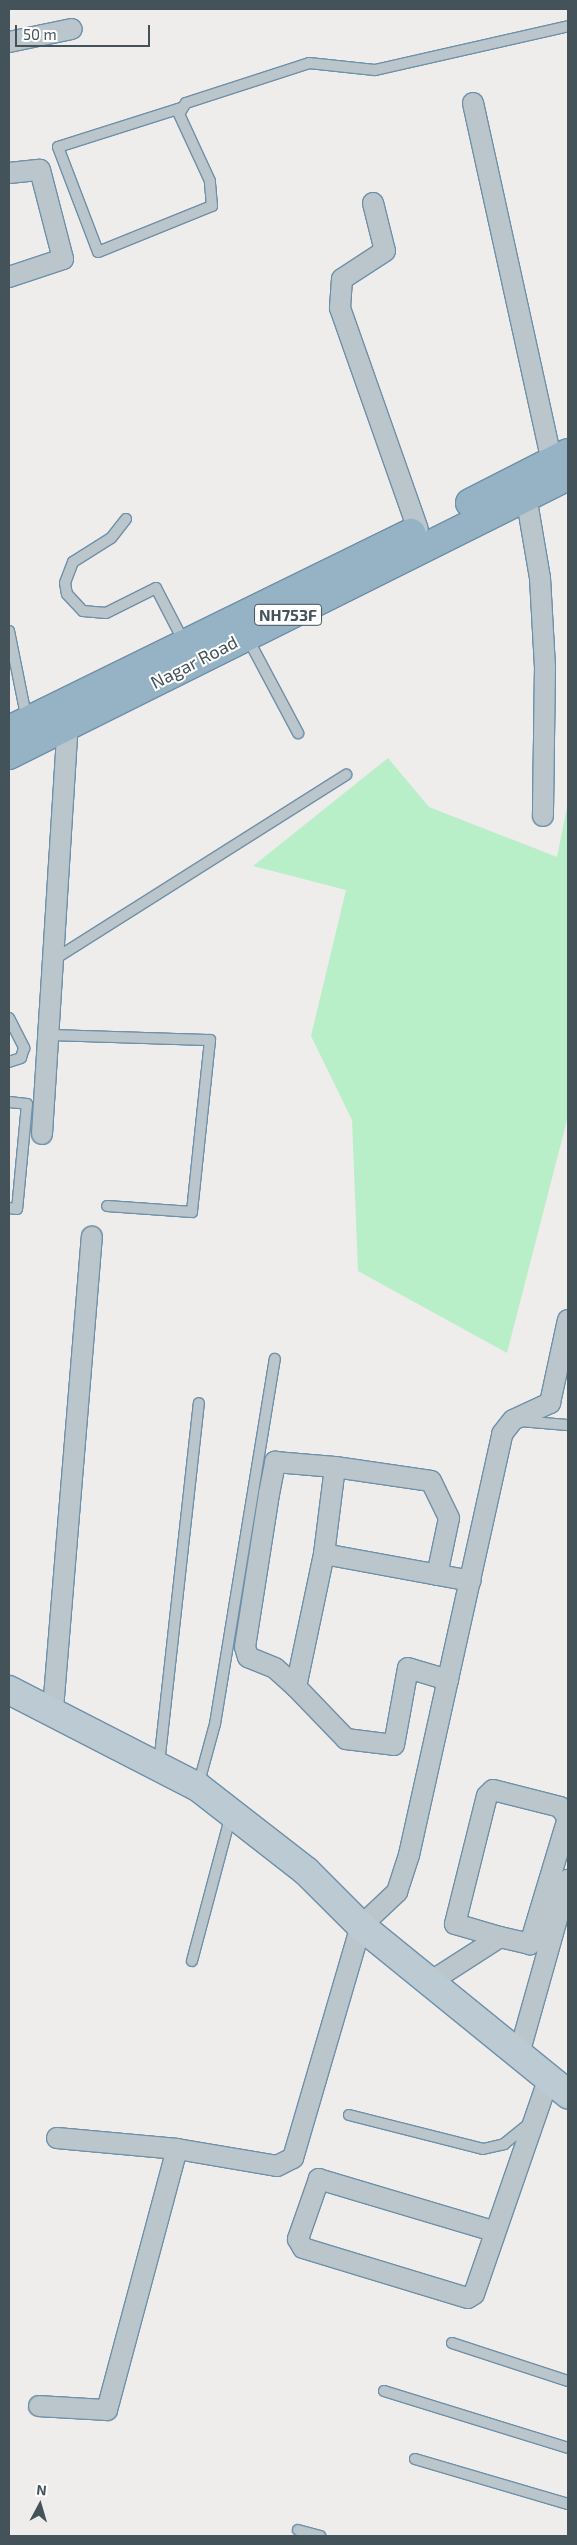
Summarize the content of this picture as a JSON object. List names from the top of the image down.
{
  "streets": {
    "highway": ["NH753F", "Nagar Road"]
  },
  "scale_bar": "50 m",
  "north": "top"
}
